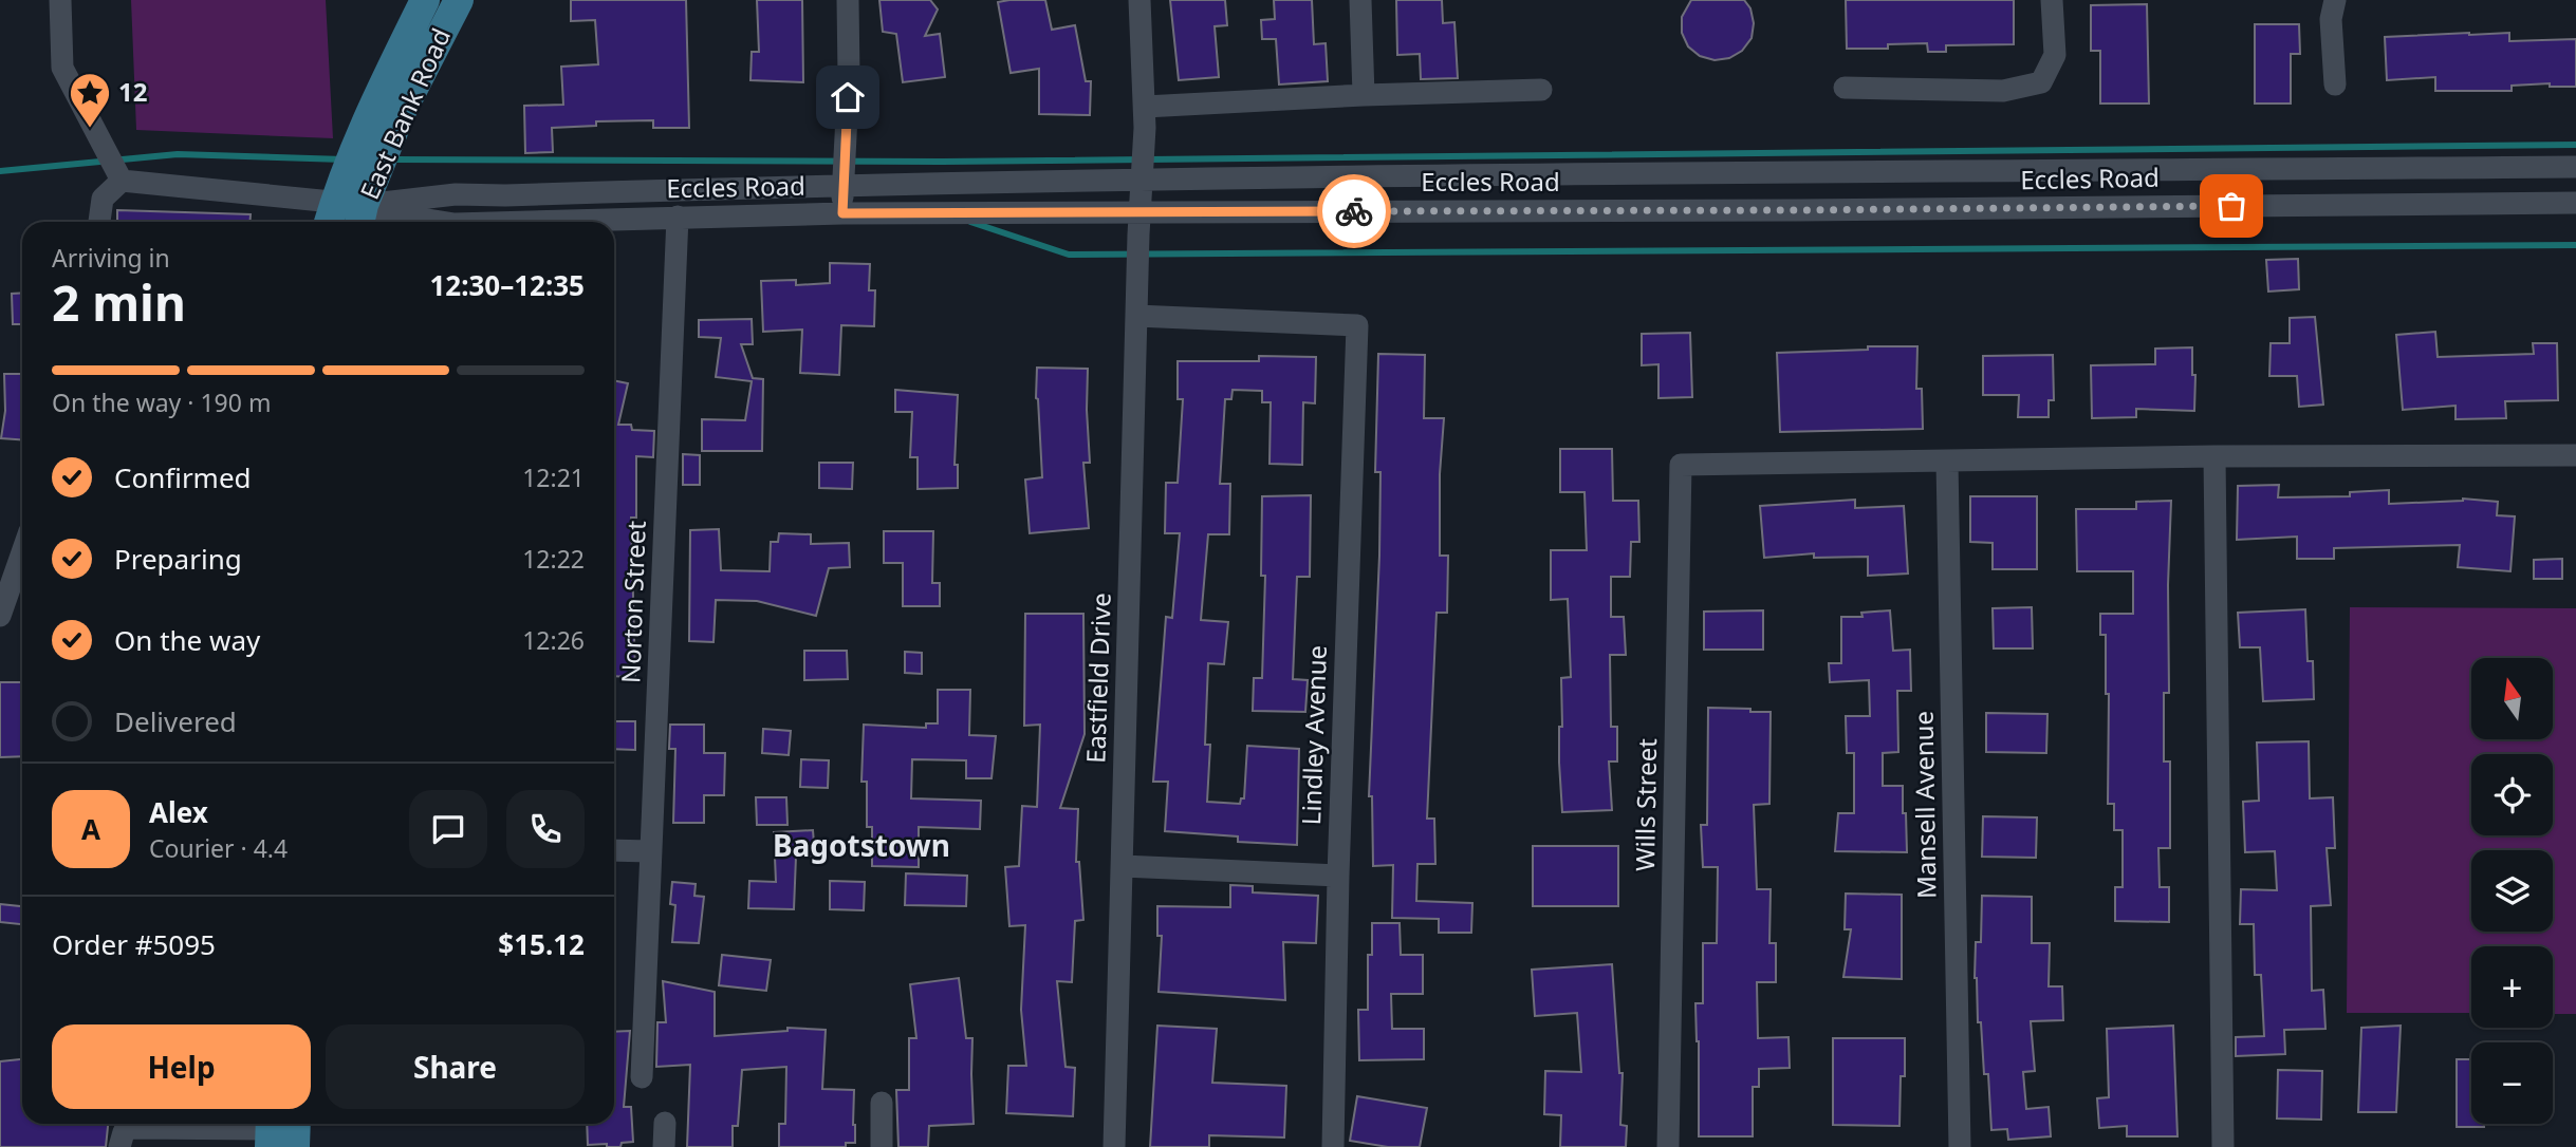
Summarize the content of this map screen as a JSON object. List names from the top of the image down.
{
  "streets": {
    "main road": ["East Bank Road"],
    "street": [
      "Eccles Road",
      "Norton Street",
      "Eastfield Drive",
      "Lindley Avenue",
      "Wills Street",
      "Mansell Avenue"
    ]
  },
  "crossings": [
    ["East Bank Road", "Eccles Road"],
    ["Eccles Road", "Norton Street"],
    ["Eccles Road", "Eastfield Drive"],
    ["Eastfield Drive", "Lindley Avenue"],
    ["Wills Street", "Mansell Avenue"]
  ],
  "districts": ["Bagotstown"],
  "places": {
    "place": ["12"]
  },
  "north": "top",
  "page": {
    "heading": ["2 min", "Arriving in", "12:30–12:35"],
    "panel": [
      "Alex",
      "Courier · 4.4",
      "Order #5095",
      "$15.12"
    ],
    "bar": "On the way · 190 m",
    "list": [
      ["Confirmed", "12:21"],
      ["Preparing", "12:22"],
      ["On the way", "12:26"],
      "Delivered"
    ],
    "map_buttons": ["+", "−"],
    "round": "A",
    "buttons": ["Help", "Share"]
  }
}
